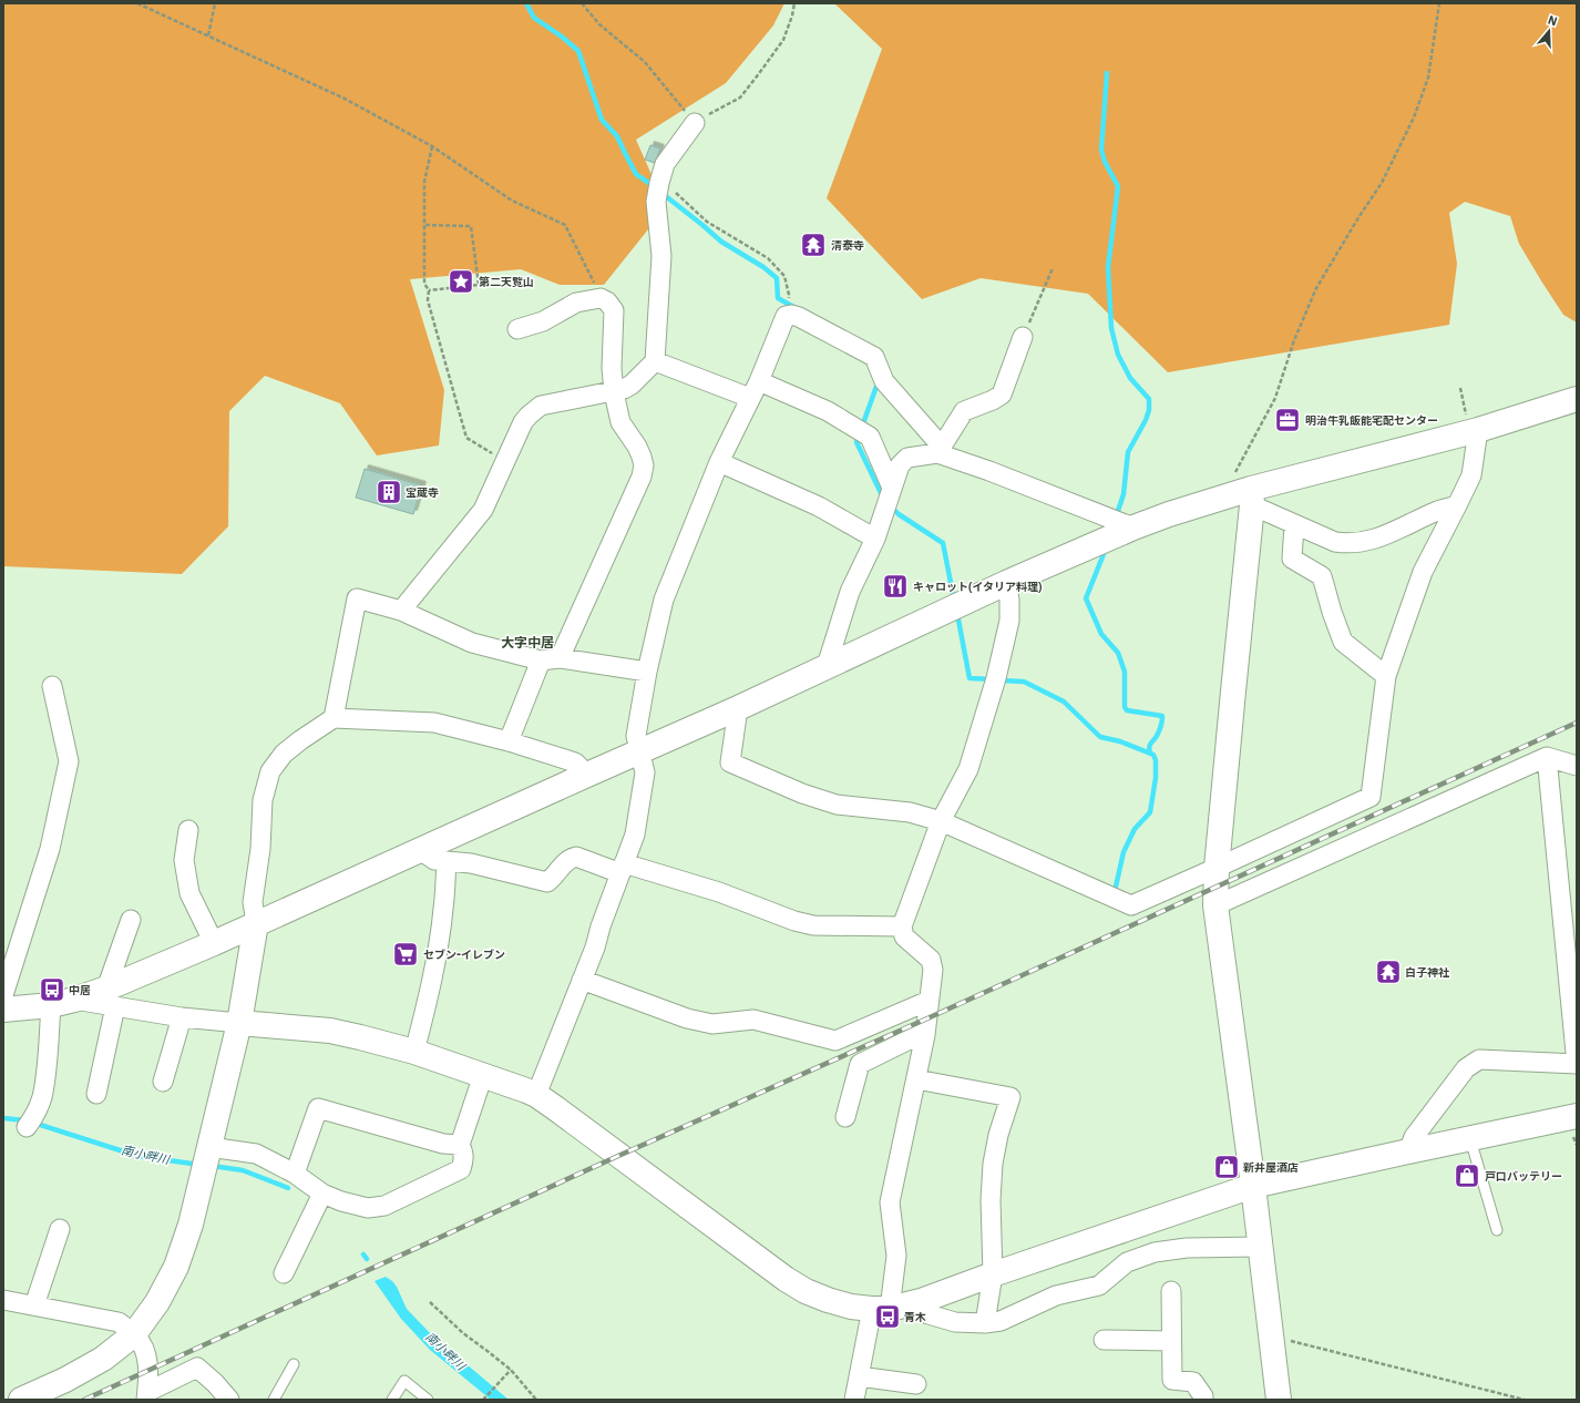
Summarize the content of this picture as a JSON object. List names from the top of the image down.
{
  "districts": ["大字中居"],
  "water": ["南小畔川"],
  "places": {
    "temple": ["清泰寺", "白子神社"],
    "place": ["第二天覧山"],
    "office": ["明治牛乳飯能宅配センター"],
    "building": ["宝蔵寺"],
    "restaurant": ["キャロット(イタリア料理)"],
    "supermarket": ["セブン-イレブン"],
    "bus stop": ["中居", "青木"],
    "shop": ["新井屋酒店", "戸口バッテリー"]
  },
  "north": "top"
}
